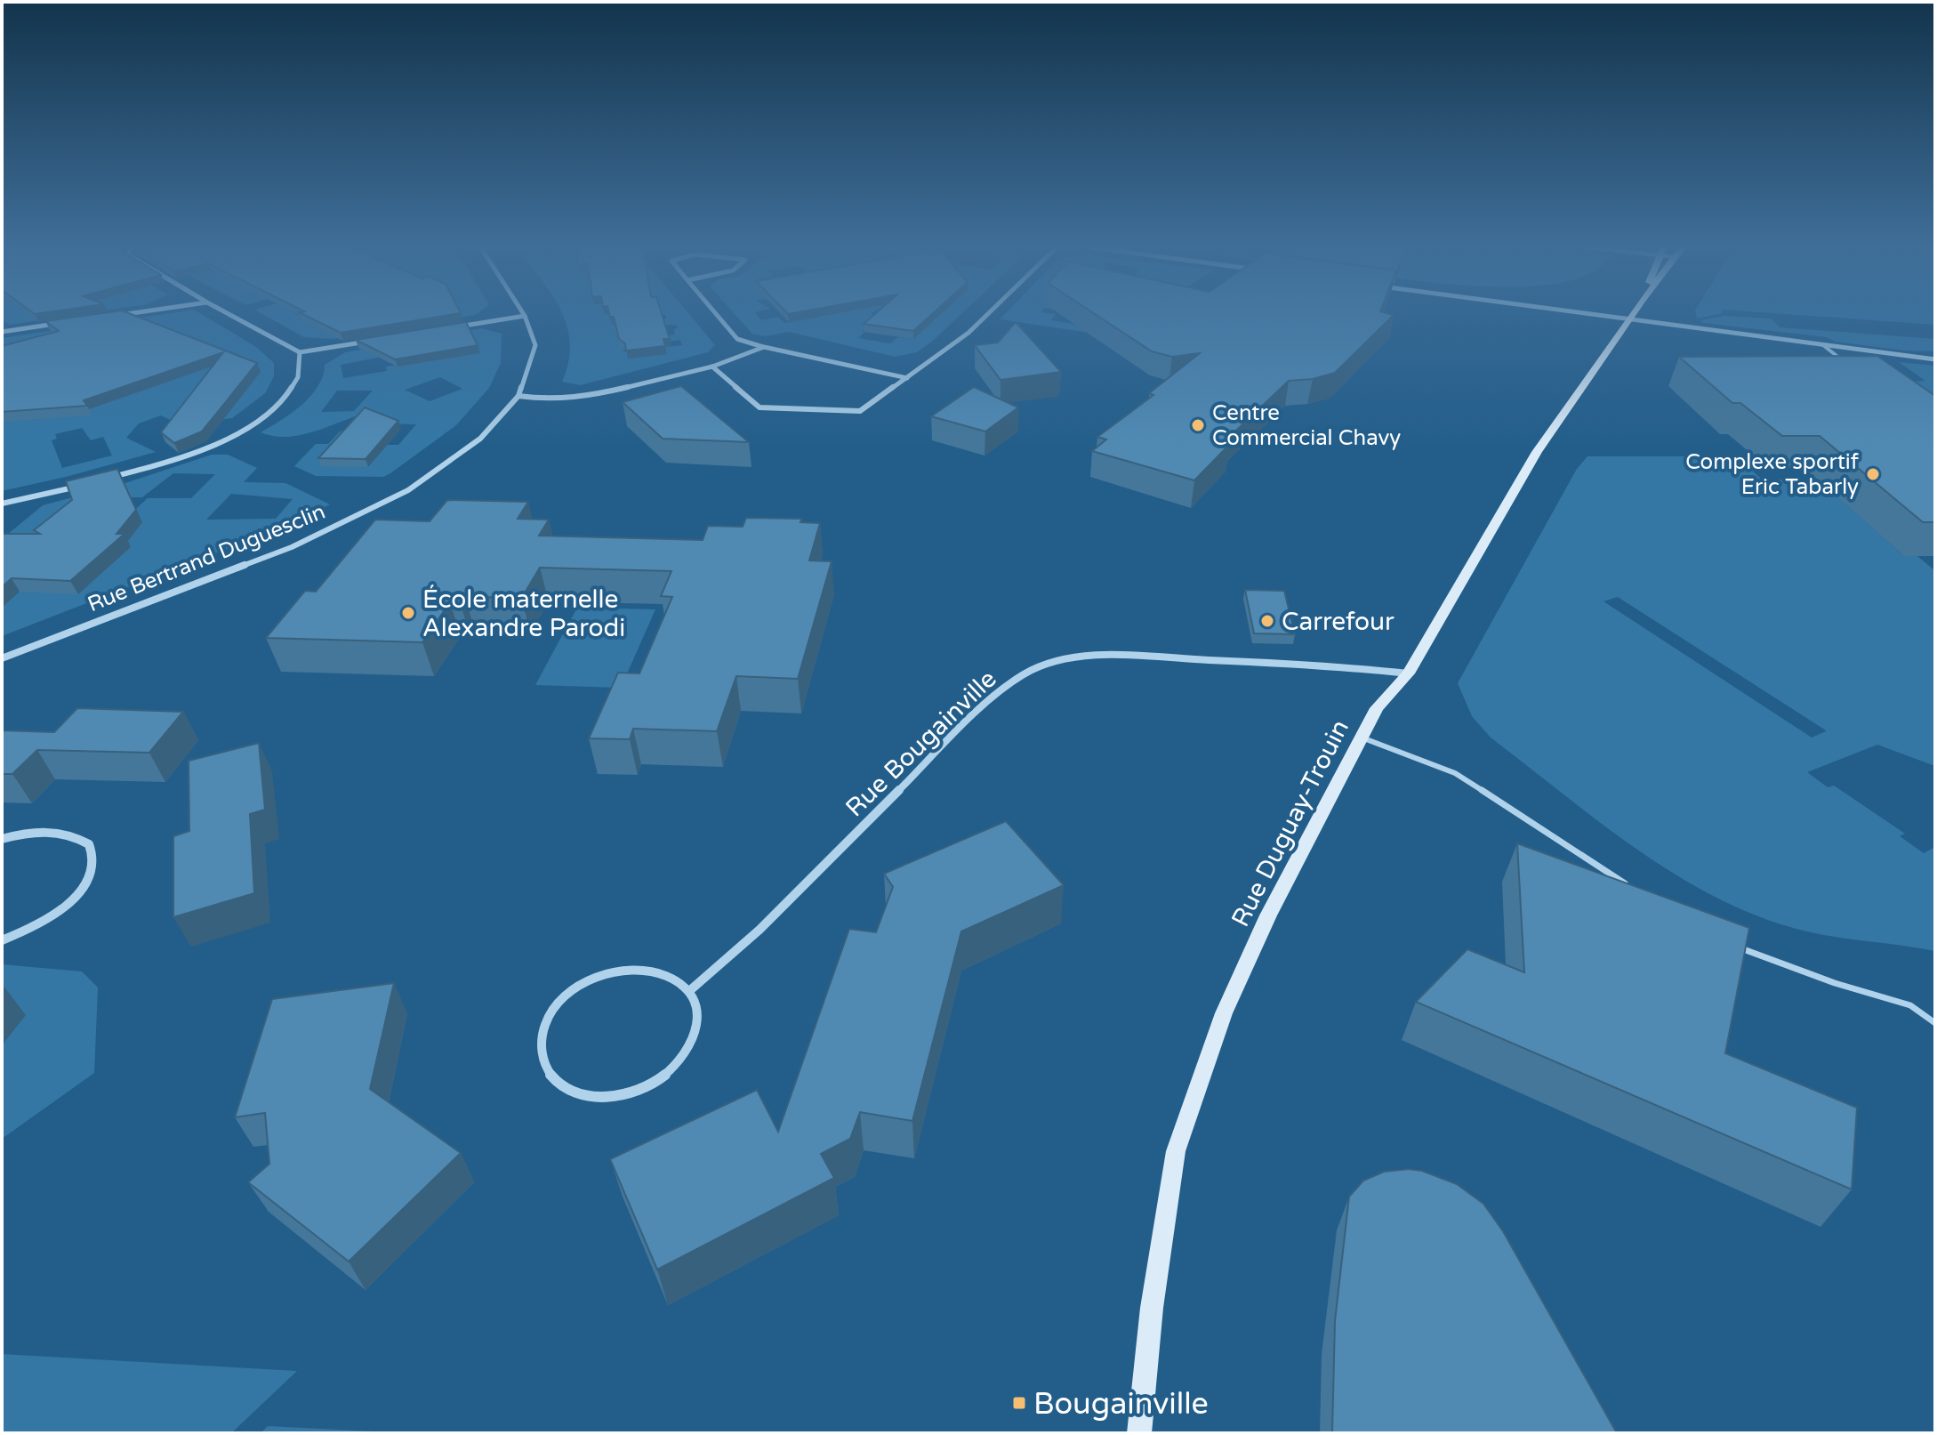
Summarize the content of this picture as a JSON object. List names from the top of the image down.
{
  "streets": {
    "main road": ["Rue Duguay-Trouin"],
    "street": ["Rue Bertrand Duguesclin", "Rue Bougainville"]
  },
  "crossings": [
    ["Rue Bougainville", "Rue Duguay-Trouin"]
  ],
  "places": {
    "other": [
      "Centre Commercial Chavy",
      "Complexe sportif Eric Tabarly",
      "École maternelle Alexandre Parodi",
      "Carrefour"
    ],
    "transit": ["Bougainville"]
  }
}
